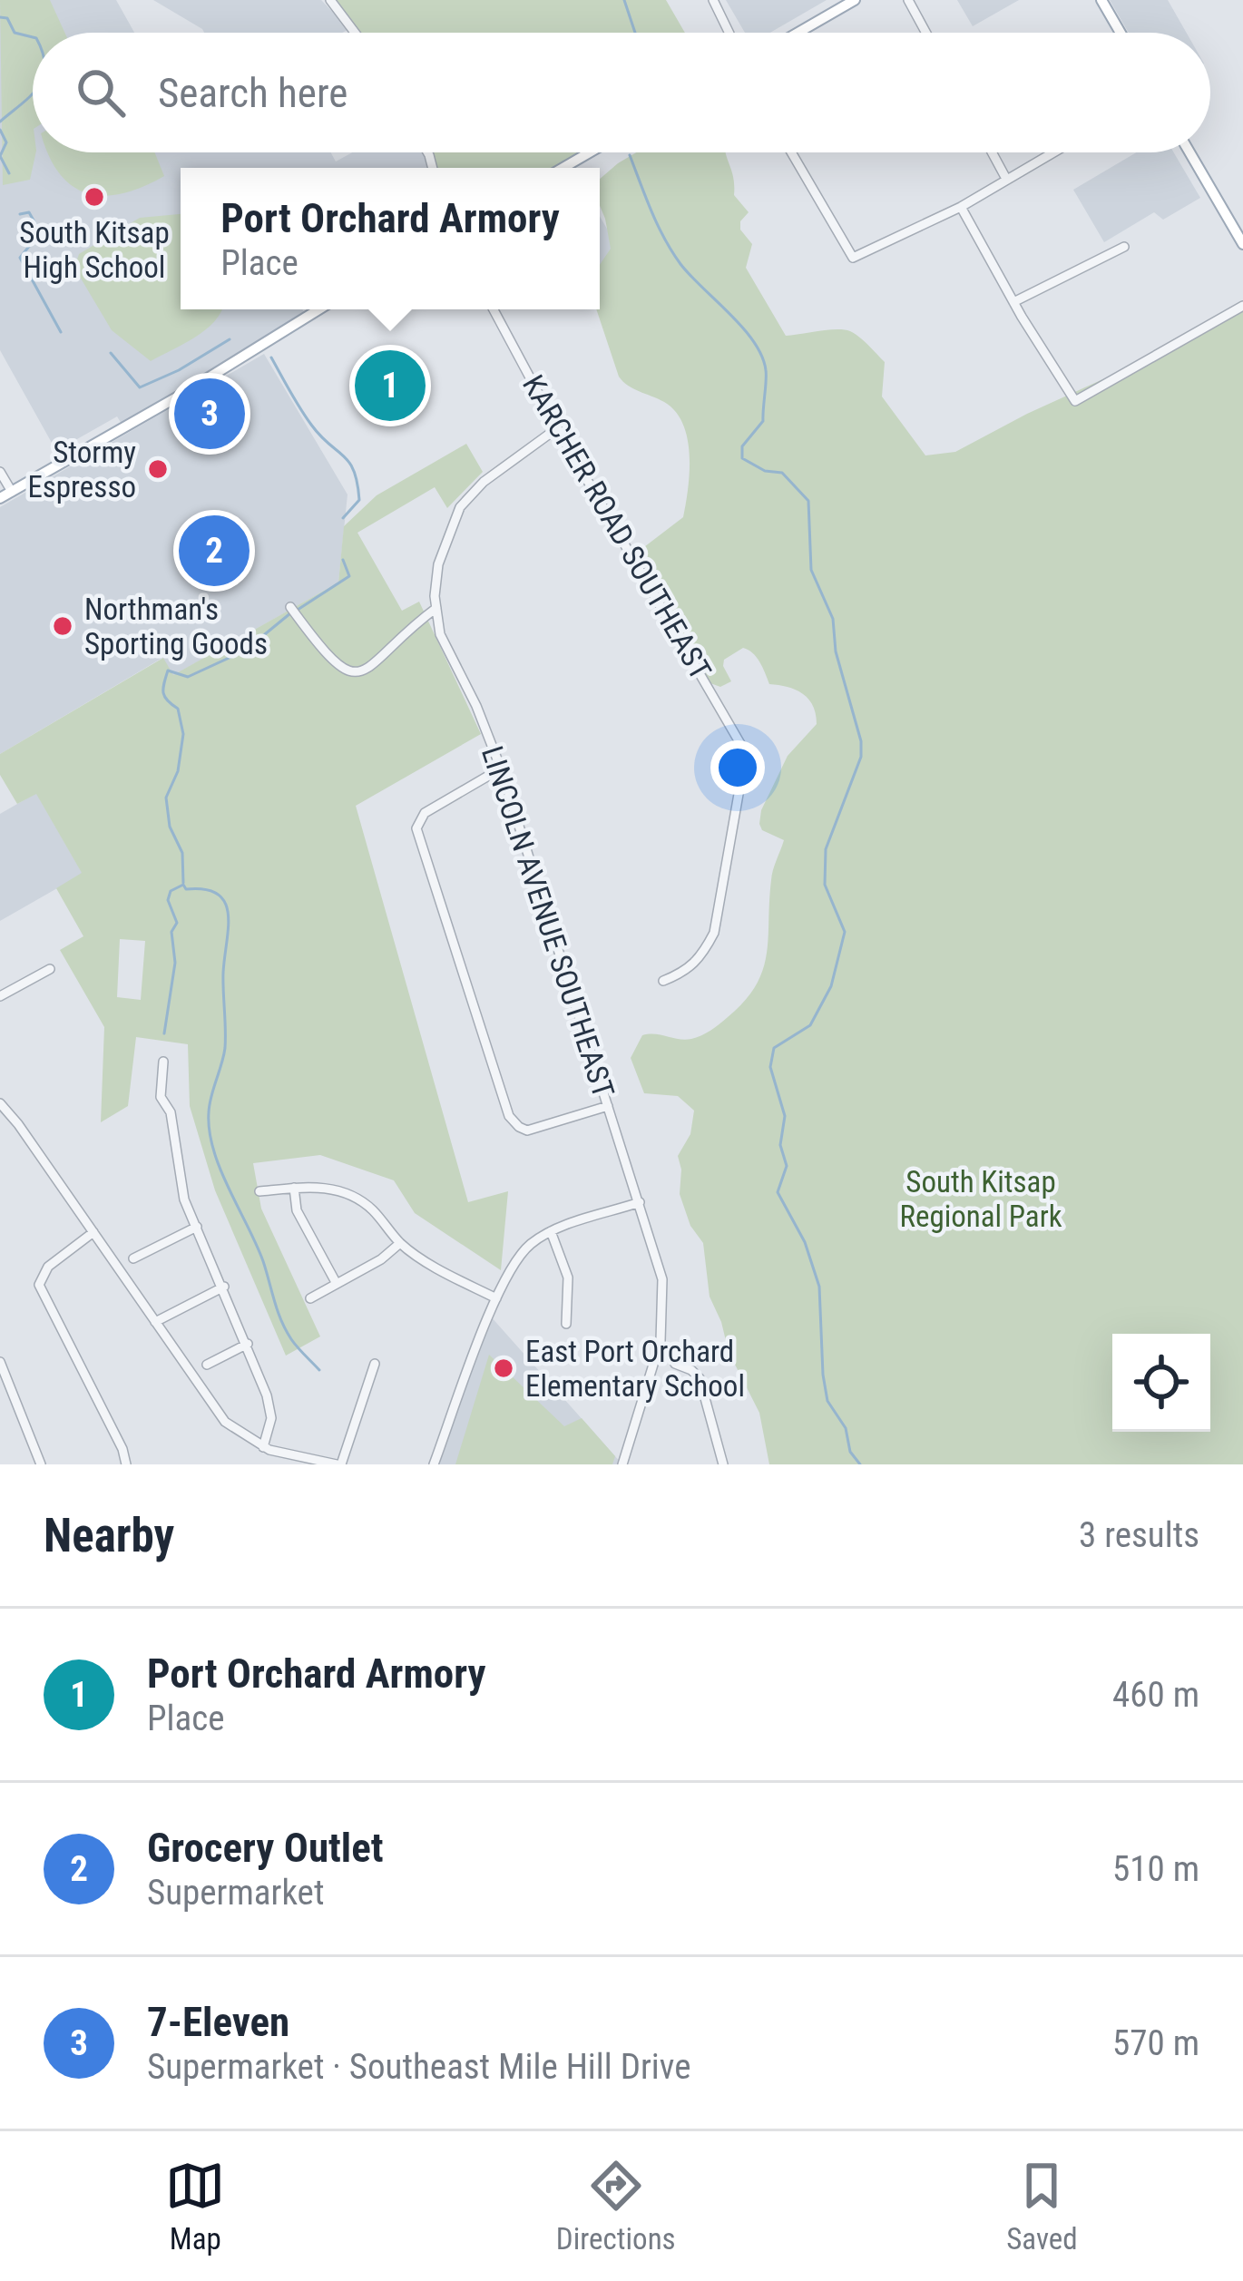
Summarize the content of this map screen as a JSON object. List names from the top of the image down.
{
  "streets": {
    "street": ["KARCHER ROAD SOUTHEAST", "LINCOLN AVENUE SOUTHEAST"]
  },
  "crossings": [
    ["KARCHER ROAD SOUTHEAST", "LINCOLN AVENUE SOUTHEAST"]
  ],
  "parks": ["South Kitsap Regional Park"],
  "places": [
    "South Kitsap High School",
    "Stormy Espresso",
    "Northman's Sporting Goods",
    "East Port Orchard Elementary School"
  ],
  "page": {
    "search": "Search here",
    "popup": ["Port Orchard Armory", "Place"],
    "pins": ["1", "3", "2"],
    "heading": ["Nearby", "3 results"],
    "list": [
      {
        "mark": "1",
        "name": "Port Orchard Armory",
        "note": "Place",
        "value": "460 m"
      },
      {
        "mark": "2",
        "name": "Grocery Outlet",
        "note": "Supermarket",
        "value": "510 m"
      },
      {
        "mark": "3",
        "name": "7-Eleven",
        "note": "Supermarket · Southeast Mile Hill Drive",
        "value": "570 m"
      }
    ],
    "nav": ["Map", "Directions", "Saved"]
  }
}
